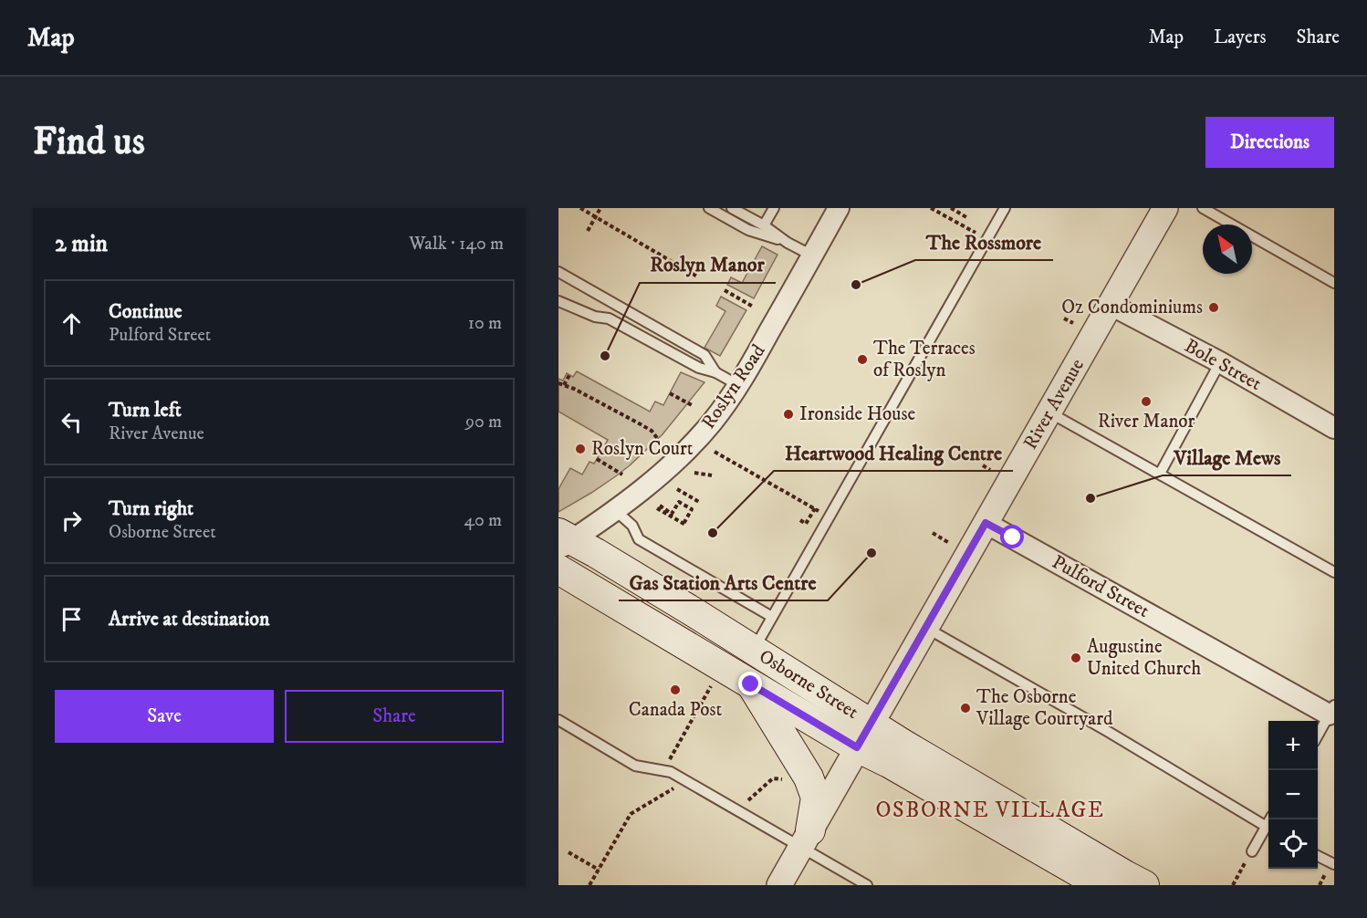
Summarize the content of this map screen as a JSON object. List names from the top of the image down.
{
  "streets": {
    "main road": ["Osborne Street"],
    "street": [
      "Bole Street",
      "Roslyn Road",
      "River Avenue",
      "Pulford Street"
    ]
  },
  "crossings": [
    ["Bole Street", "River Avenue"],
    ["Roslyn Road", "Osborne Street"],
    ["River Avenue", "Pulford Street"],
    ["River Avenue", "Osborne Street"]
  ],
  "districts": ["OSBORNE VILLAGE"],
  "places": [
    "The Rossmore",
    "Oz Condominiums",
    "Roslyn Manor",
    "The Terraces of Roslyn",
    "River Manor",
    "Ironside House",
    "Roslyn Court",
    "Village Mews",
    "Heartwood Healing Centre",
    "Gas Station Arts Centre",
    "Augustine United Church",
    "Canada Post",
    "The Osborne Village Courtyard"
  ],
  "north": "top left",
  "page": {
    "header": "Map",
    "nav": ["Map", "Layers", "Share"],
    "buttons": [
      "Directions",
      ["Save", "Share"]
    ],
    "title": "Find us",
    "heading": ["2 min", "Walk · 140 m"],
    "list": [
      ["Continue", "Pulford Street", "10 m"],
      ["Turn left", "River Avenue", "90 m"],
      ["Turn right", "Osborne Street", "40 m"],
      "Arrive at destination"
    ],
    "map_buttons": ["+", "−"]
  }
}
